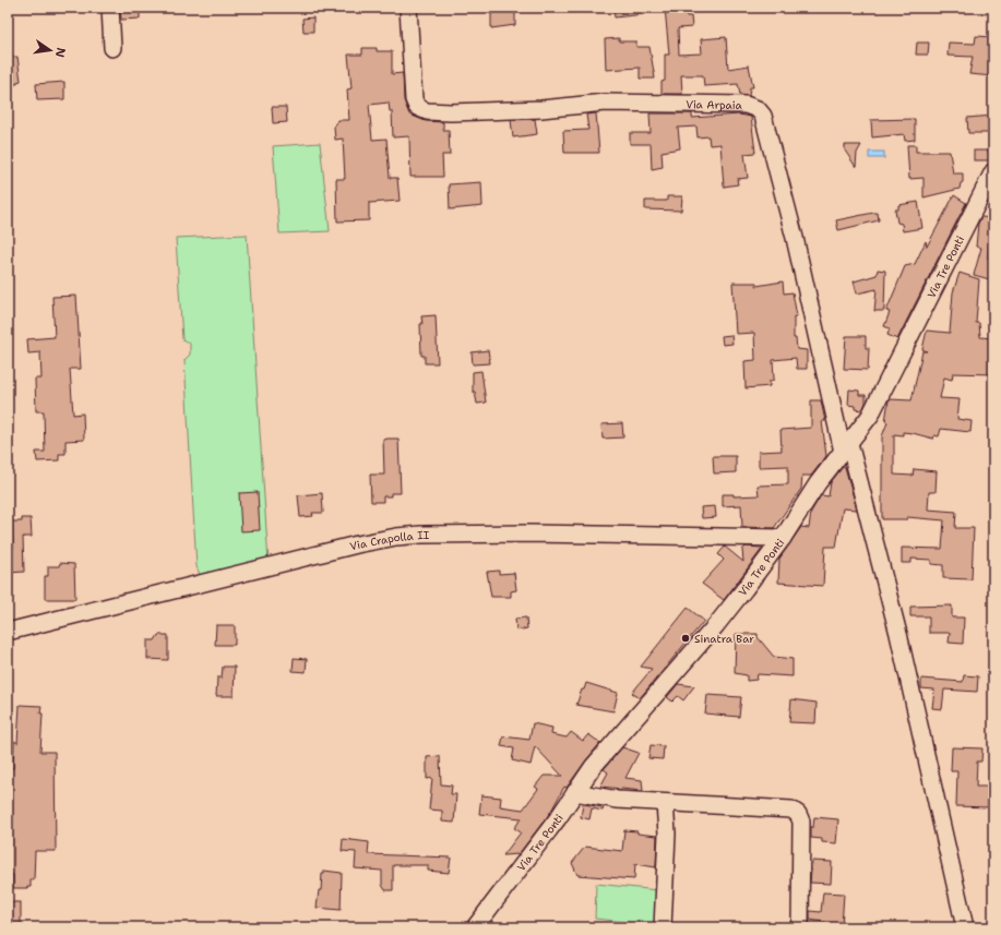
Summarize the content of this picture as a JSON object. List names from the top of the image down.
{
  "streets": {
    "street": ["Via Arpaia", "Via Tre Ponti", "Via Crapolla II"]
  },
  "crossings": [
    ["Via Arpaia", "Via Tre Ponti"],
    ["Via Tre Ponti", "Via Crapolla II"]
  ],
  "places": ["Sinatra Bar"],
  "north": "right"
}
